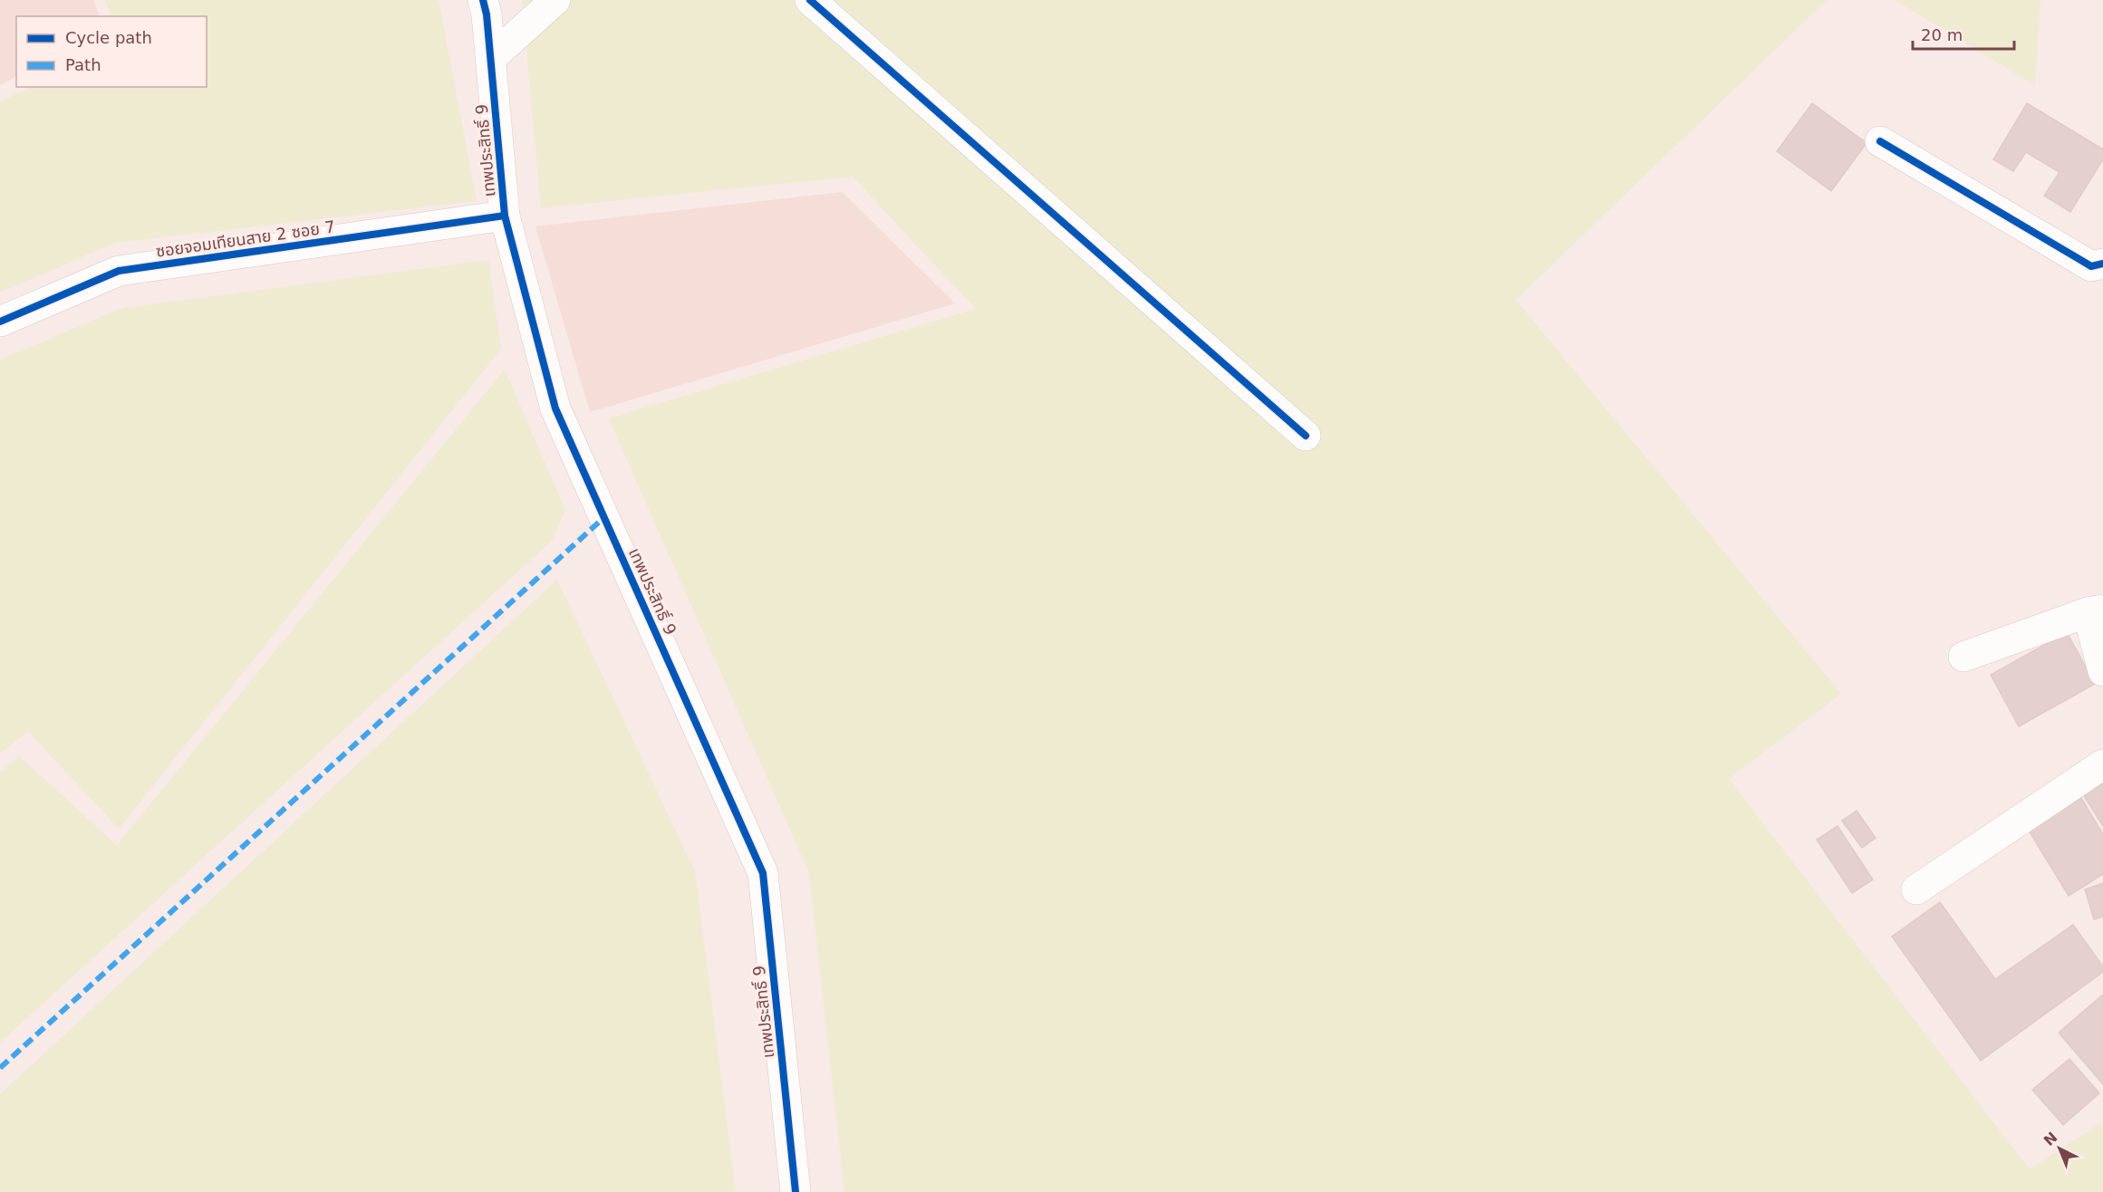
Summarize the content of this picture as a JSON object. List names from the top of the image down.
{
  "streets": {
    "street": ["เทพประสิทธิ์ 9", "ซอยจอมเทียนสาย 2 ซอย 7"]
  },
  "crossings": [
    ["เทพประสิทธิ์ 9", "ซอยจอมเทียนสาย 2 ซอย 7"]
  ],
  "legend": ["Cycle path", "Path"],
  "scale_bar": "20 m",
  "north": "top left"
}
